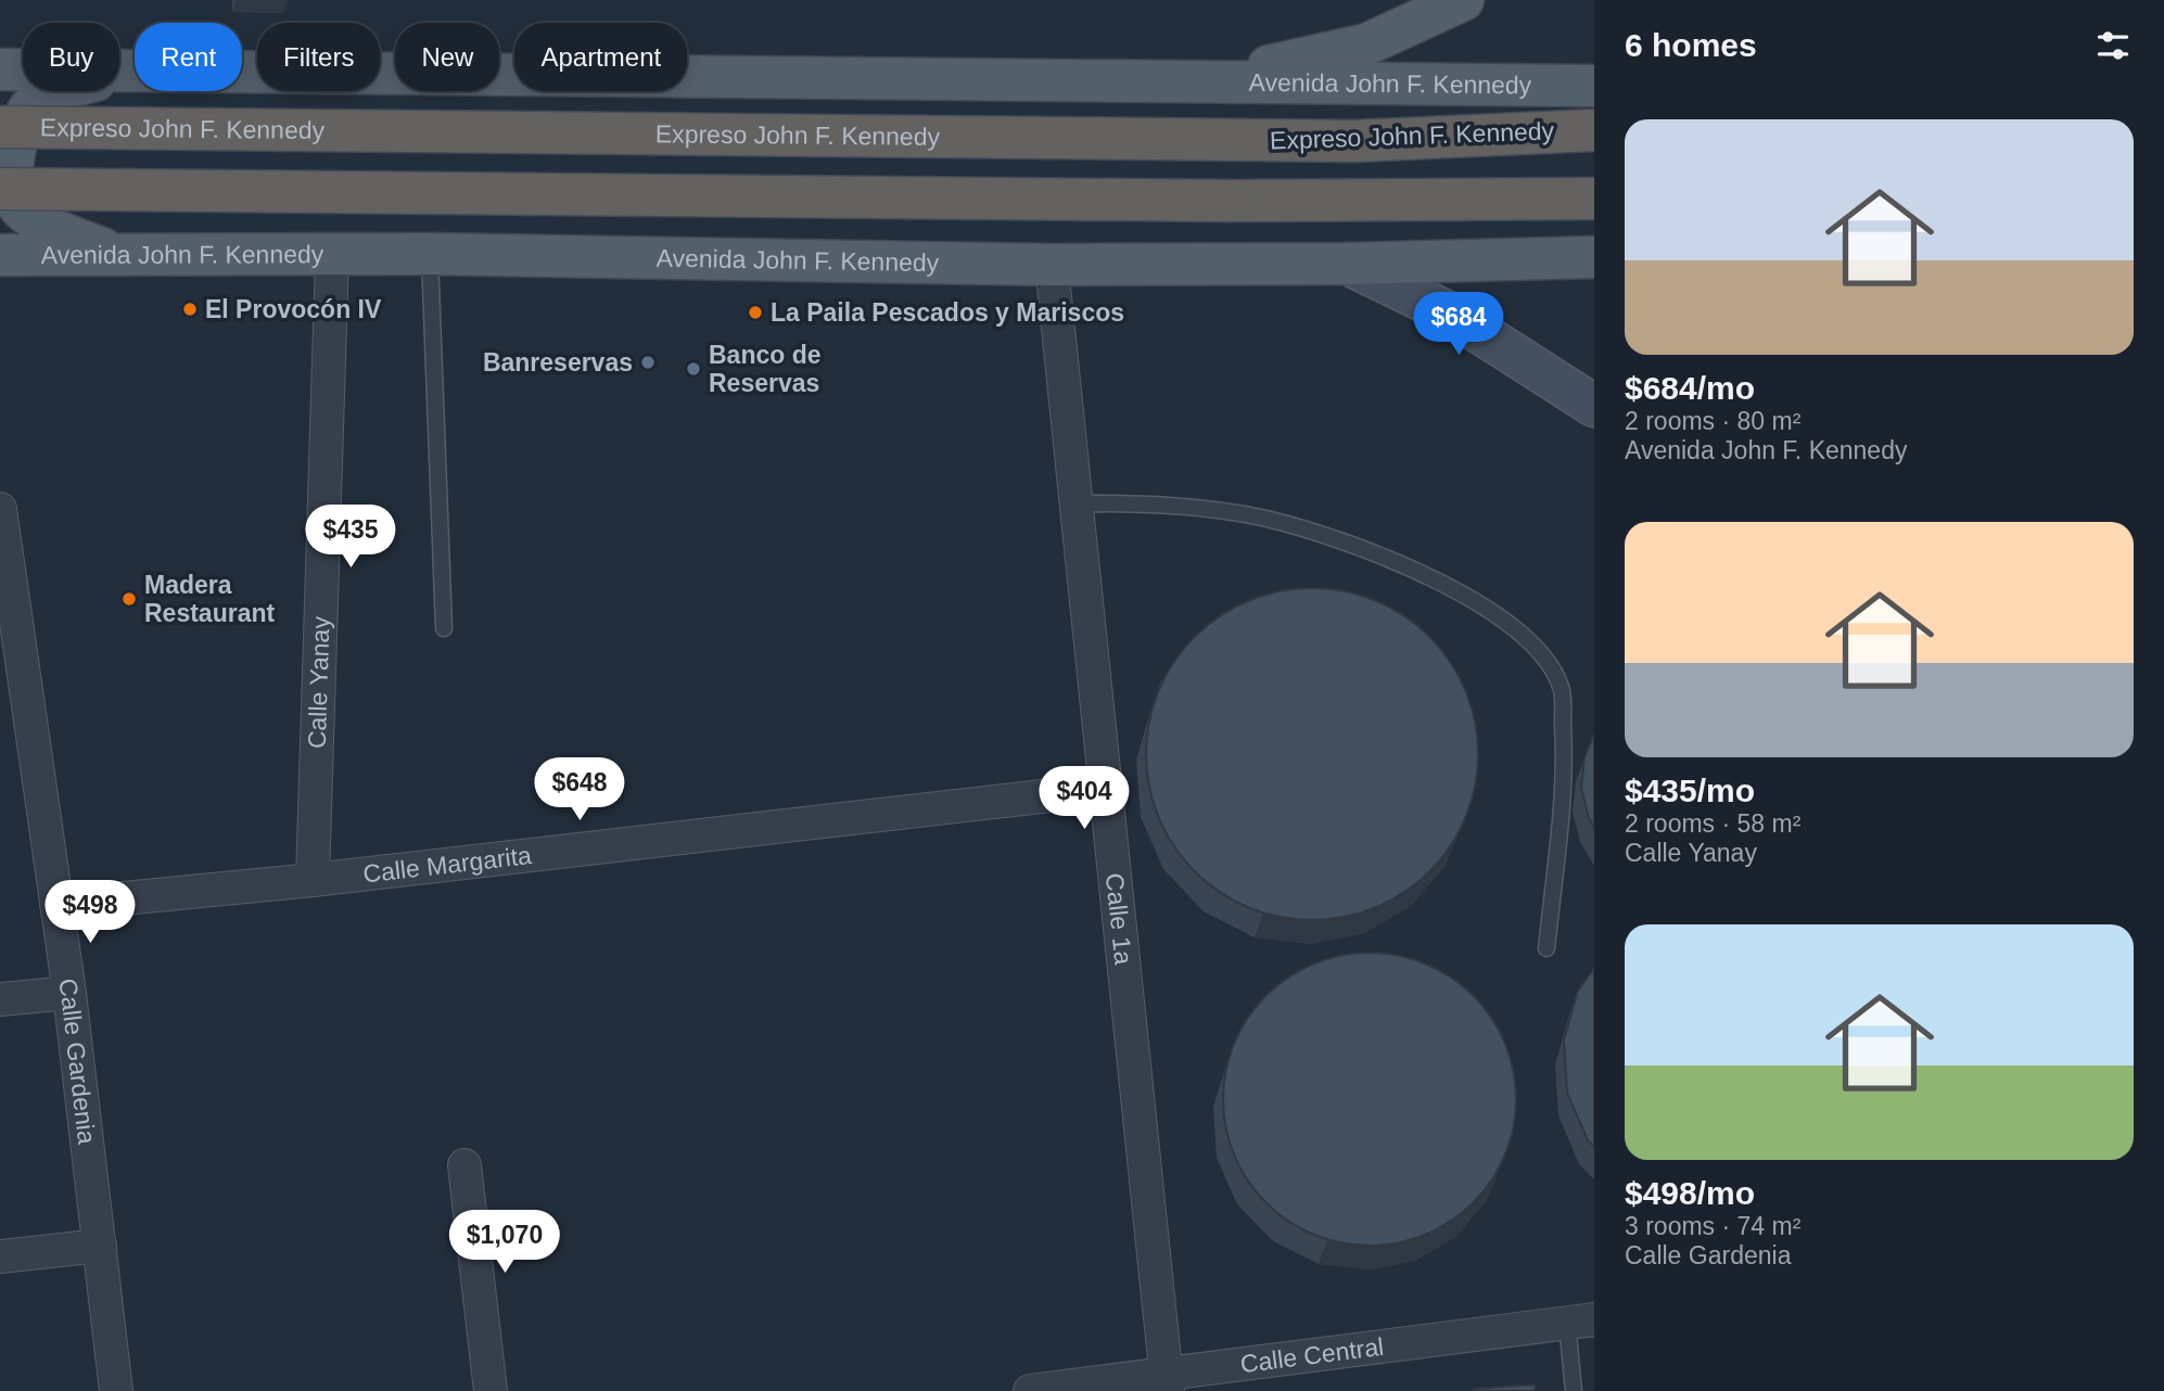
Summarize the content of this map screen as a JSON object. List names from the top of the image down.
{
  "streets": {
    "highway": ["Expreso John F. Kennedy"],
    "main road": ["Avenida John F. Kennedy"],
    "street": [
      "Calle Yanay",
      "Calle Margarita",
      "Calle 1a",
      "Calle Gardenia",
      "Calle Central"
    ]
  },
  "crossings": [
    ["Avenida John F. Kennedy", "Calle Yanay"],
    ["Avenida John F. Kennedy", "Calle 1a"],
    ["Calle Yanay", "Calle Margarita"],
    ["Calle Margarita", "Calle 1a"],
    ["Calle Margarita", "Calle Gardenia"],
    ["Calle 1a", "Calle Central"]
  ],
  "places": [
    "El Provocón IV",
    "La Paila Pescados y Mariscos",
    "Banreservas",
    "Banco de Reservas",
    "Madera Restaurant"
  ],
  "page": {
    "heading": "6 homes",
    "chip": [
      "Buy",
      "Rent",
      "Filters",
      "New",
      "Apartment"
    ],
    "list": [
      {
        "name": "$684/mo",
        "note": "2 rooms · 80 m² · Avenida John F. Kennedy"
      },
      {
        "name": "$435/mo",
        "note": "2 rooms · 58 m² · Calle Yanay"
      },
      {
        "name": "$498/mo",
        "note": "3 rooms · 74 m² · Calle Gardenia"
      }
    ],
    "price": [
      "$684",
      "$435",
      "$648",
      "$404",
      "$498",
      "$1,070"
    ]
  }
}
